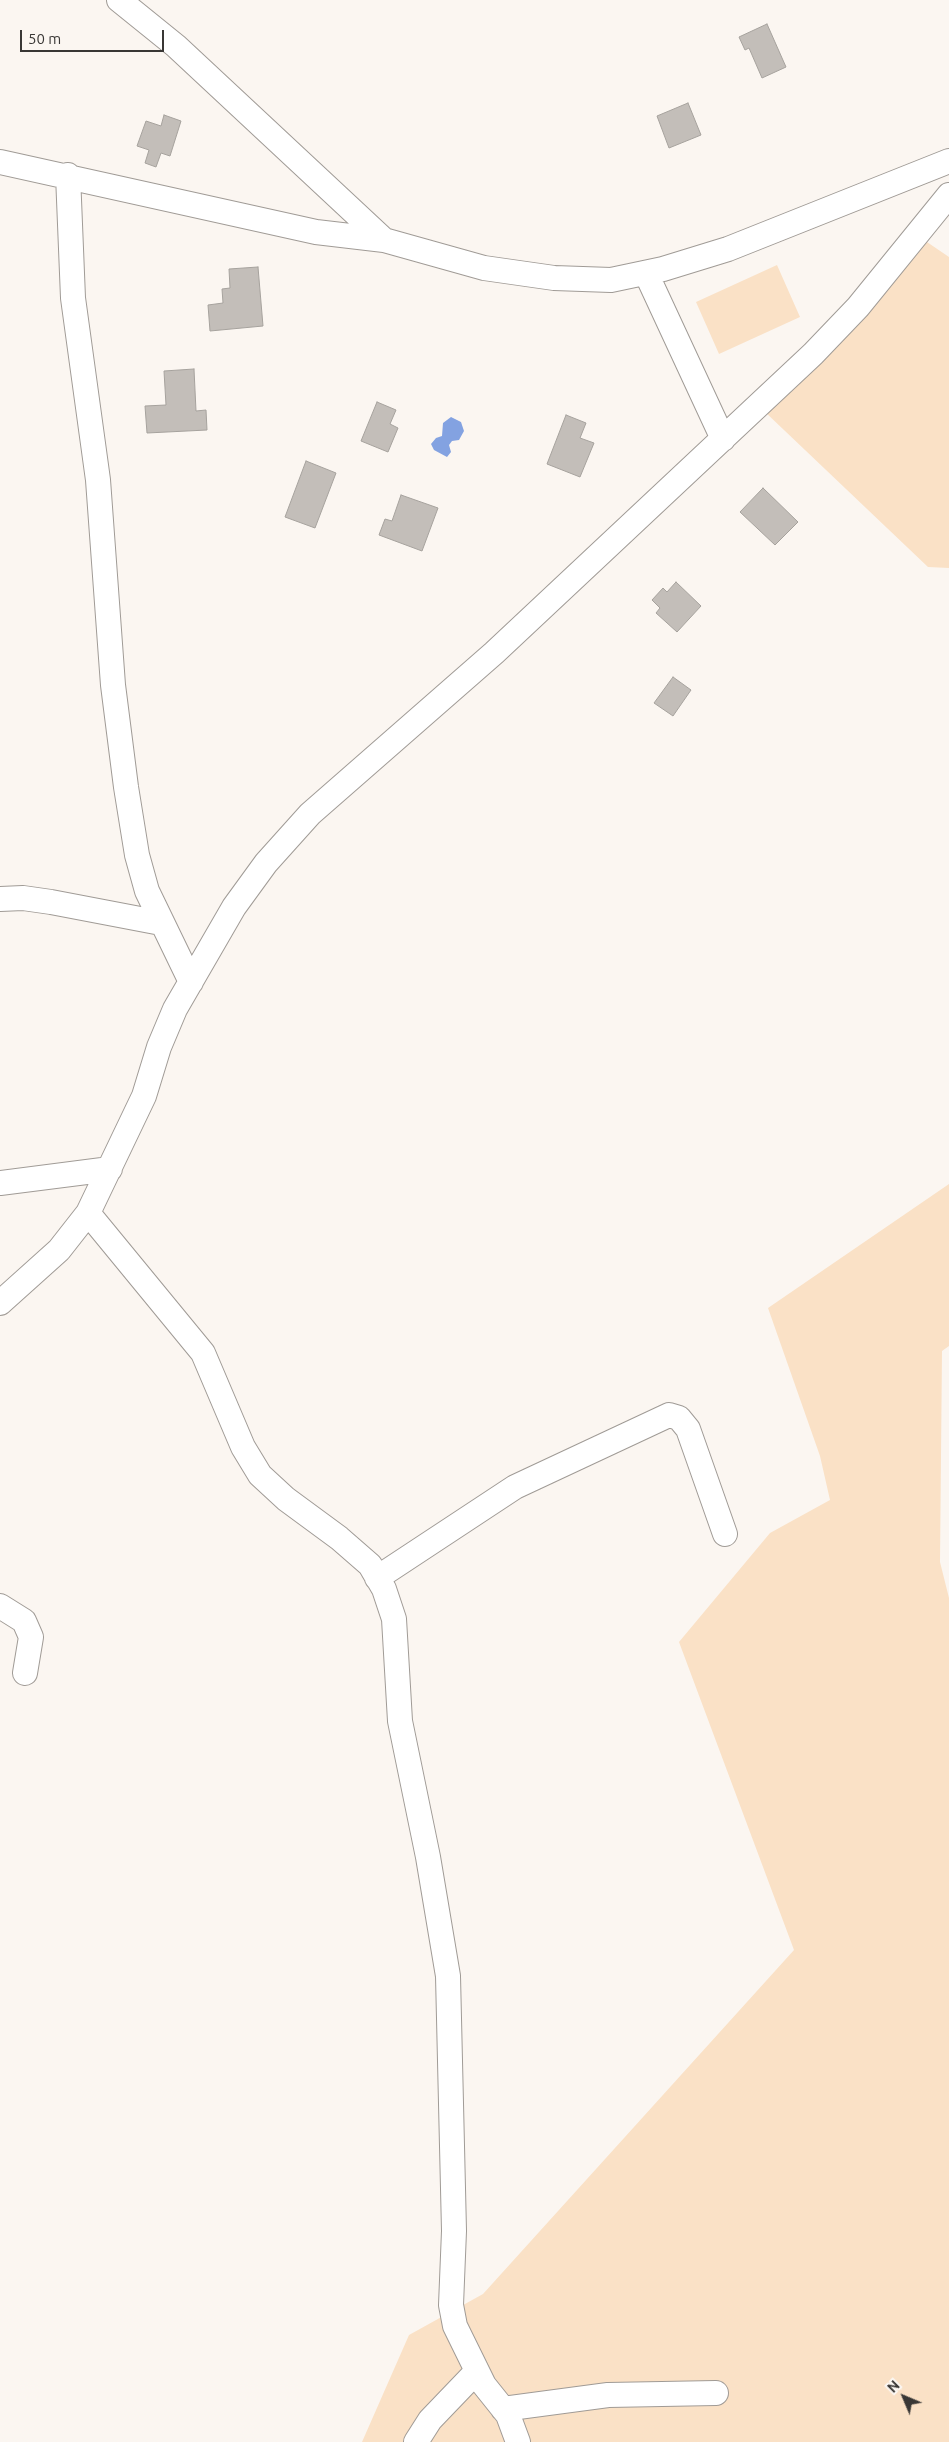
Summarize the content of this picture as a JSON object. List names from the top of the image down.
{
  "scale_bar": "50 m",
  "north": "top left"
}
